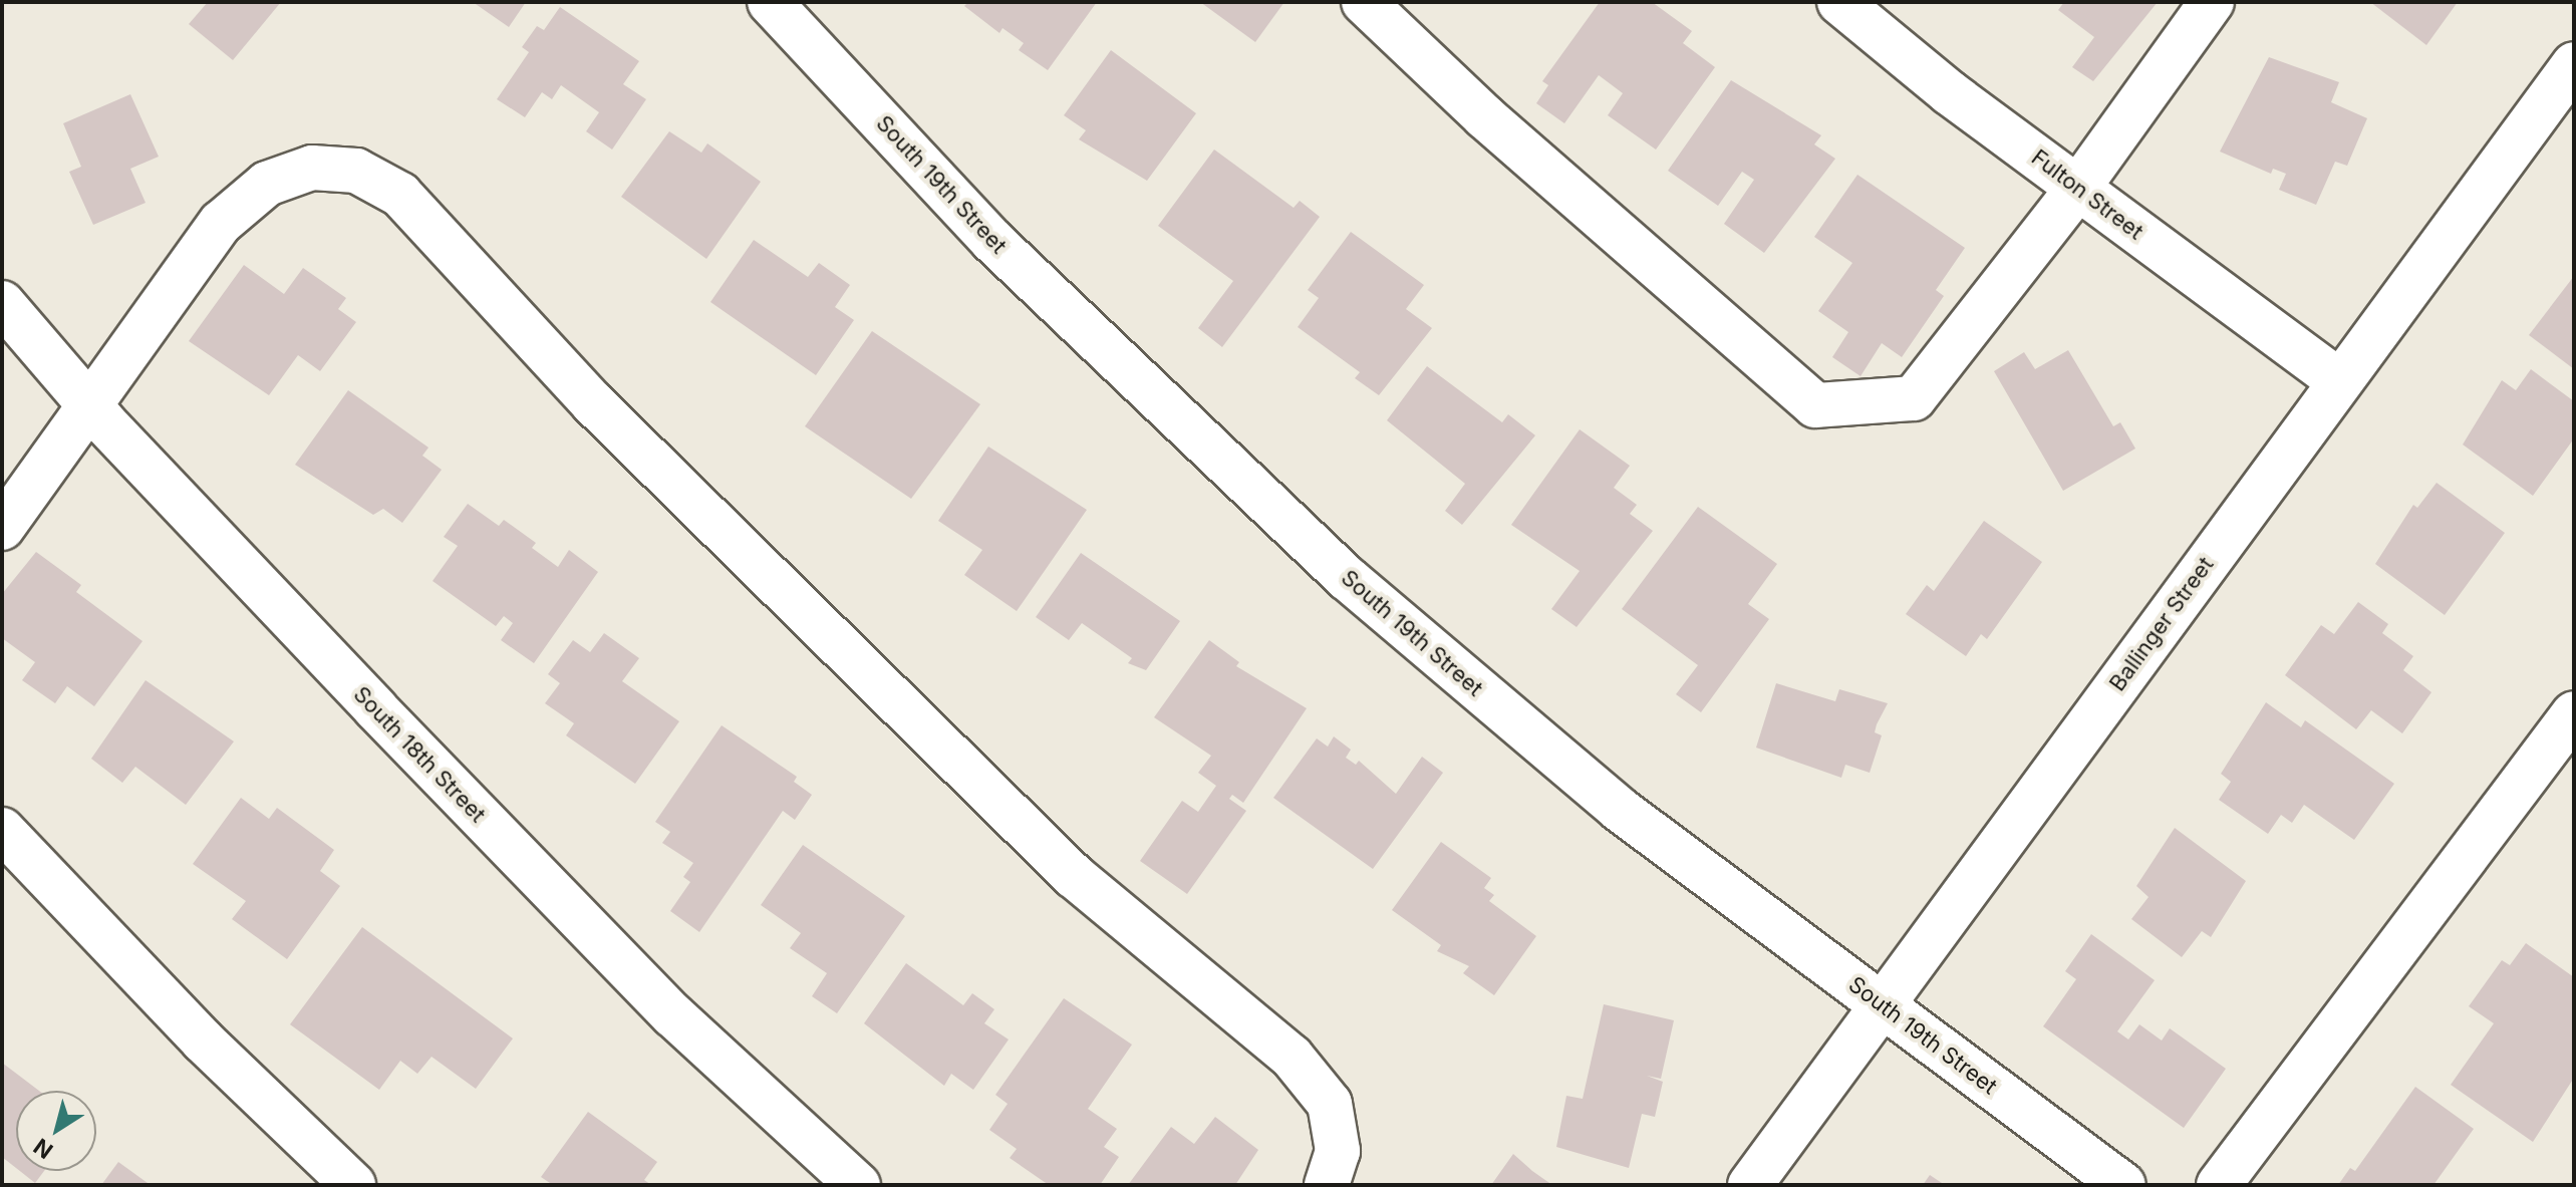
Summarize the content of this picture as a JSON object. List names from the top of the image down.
{
  "streets": {
    "street": [
      "South 19th Street",
      "Fulton Street",
      "Ballinger Street",
      "South 18th Street"
    ]
  },
  "crossings": [
    ["South 19th Street", "Ballinger Street"],
    ["Fulton Street", "Ballinger Street"]
  ],
  "north": "bottom left"
}
